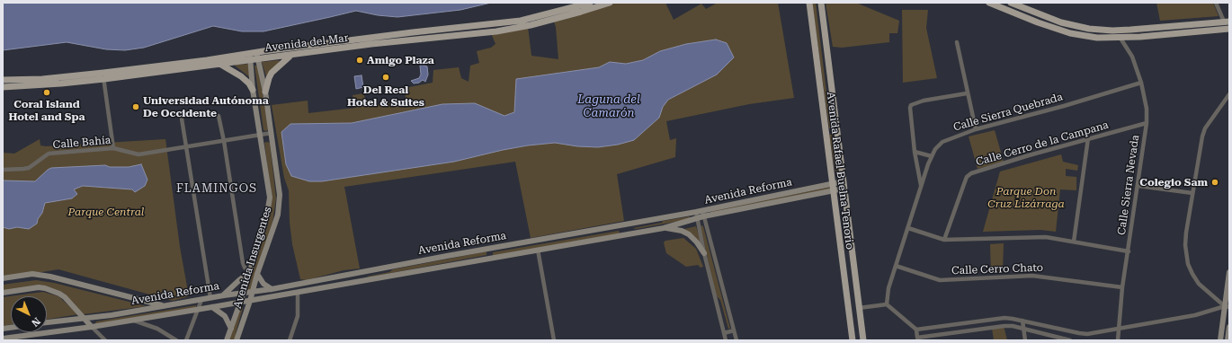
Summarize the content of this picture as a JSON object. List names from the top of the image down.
{
  "streets": {
    "main road": [
      "Avenida del Mar",
      "Avenida Rafael Buelna Tenorio",
      "Avenida Reforma",
      "Avenida Insurgentes"
    ],
    "street": [
      "Calle Sierra Quebrada",
      "Calle Bahía",
      "Calle Cerro de la Campana",
      "Calle Sierra Nevada",
      "Calle Cerro Chato"
    ]
  },
  "crossings": [
    ["Avenida del Mar", "Avenida Insurgentes"],
    ["Calle Sierra Quebrada", "Calle Sierra Nevada"],
    ["Calle Sierra Quebrada", "Calle Cerro Chato"],
    ["Calle Bahía", "Avenida Insurgentes"],
    ["Calle Cerro de la Campana", "Calle Sierra Nevada"],
    ["Avenida Rafael Buelna Tenorio", "Avenida Reforma"],
    ["Calle Sierra Nevada", "Calle Cerro Chato"],
    ["Avenida Reforma", "Avenida Insurgentes"]
  ],
  "districts": ["FLAMINGOS"],
  "water": ["Laguna del Camarón"],
  "parks": ["Parque Don Cruz Lizárraga", "Parque Central"],
  "places": [
    "Amigo Plaza",
    "Del Real Hotel & Suites",
    "Coral Island Hotel and Spa",
    "Universidad Autónoma De Occidente",
    "Colegio Sam"
  ],
  "north": "bottom right"
}
